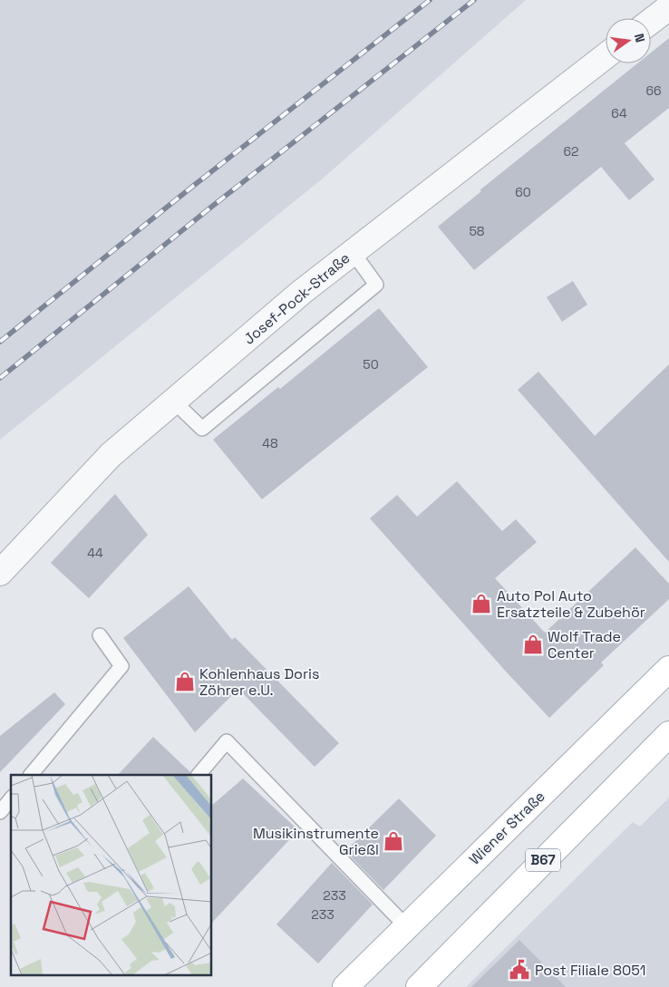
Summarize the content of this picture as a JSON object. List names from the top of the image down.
{
  "streets": {
    "main road": ["Wiener Straße", "B67"],
    "street": ["Josef-Pock-Straße"]
  },
  "places": {
    "shop": [
      "Auto Pol Auto Ersatzteile & Zubehör",
      "Wolf Trade Center",
      "Kohlenhaus Doris Zöhrer e.U.",
      "Musikinstrumente Grießl"
    ],
    "public building": ["Post Filiale 8051"]
  },
  "house_numbers": [
    "66",
    "64",
    "62",
    "60",
    "58",
    "50",
    "48",
    "44",
    "233",
    "233"
  ],
  "north": "right"
}
